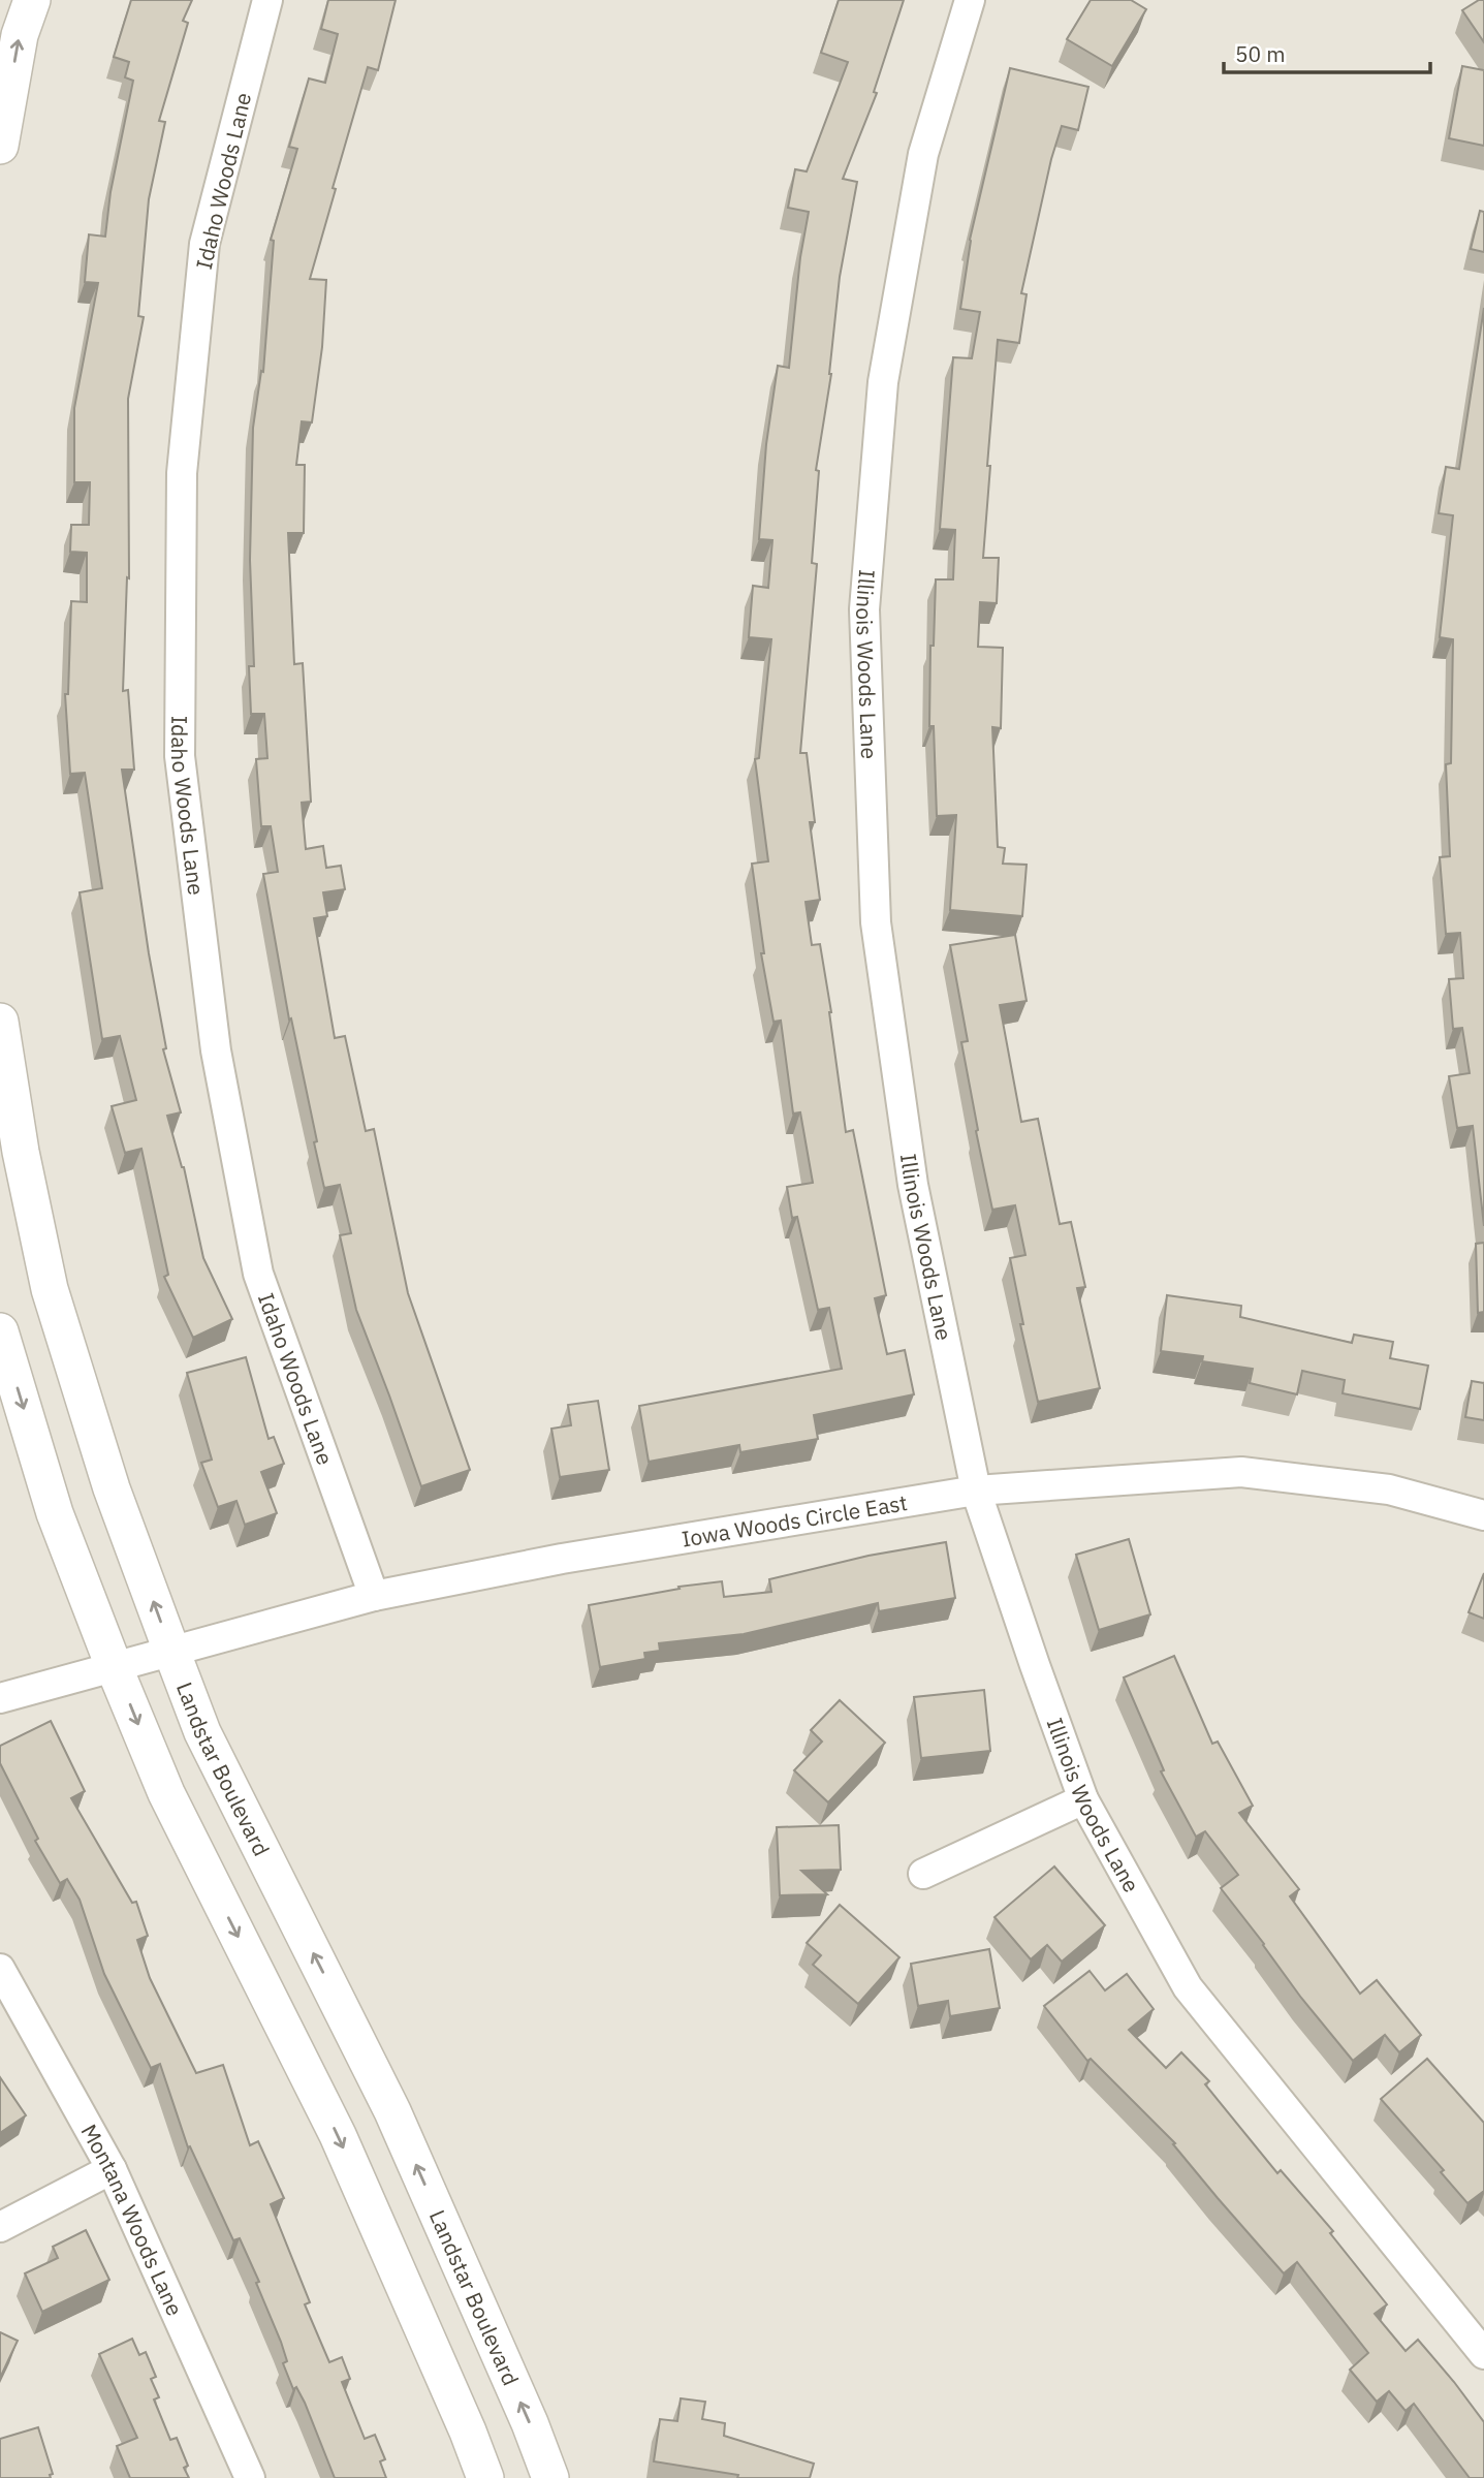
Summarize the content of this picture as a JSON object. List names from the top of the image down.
{
  "streets": {
    "street": [
      "Idaho Woods Lane",
      "Illinois Woods Lane",
      "Iowa Woods Circle East",
      "Landstar Boulevard",
      "Montana Woods Lane"
    ]
  },
  "crossings": [
    ["Idaho Woods Lane", "Iowa Woods Circle East"],
    ["Illinois Woods Lane", "Iowa Woods Circle East"],
    ["Iowa Woods Circle East", "Landstar Boulevard"]
  ],
  "scale_bar": "50 m"
}
